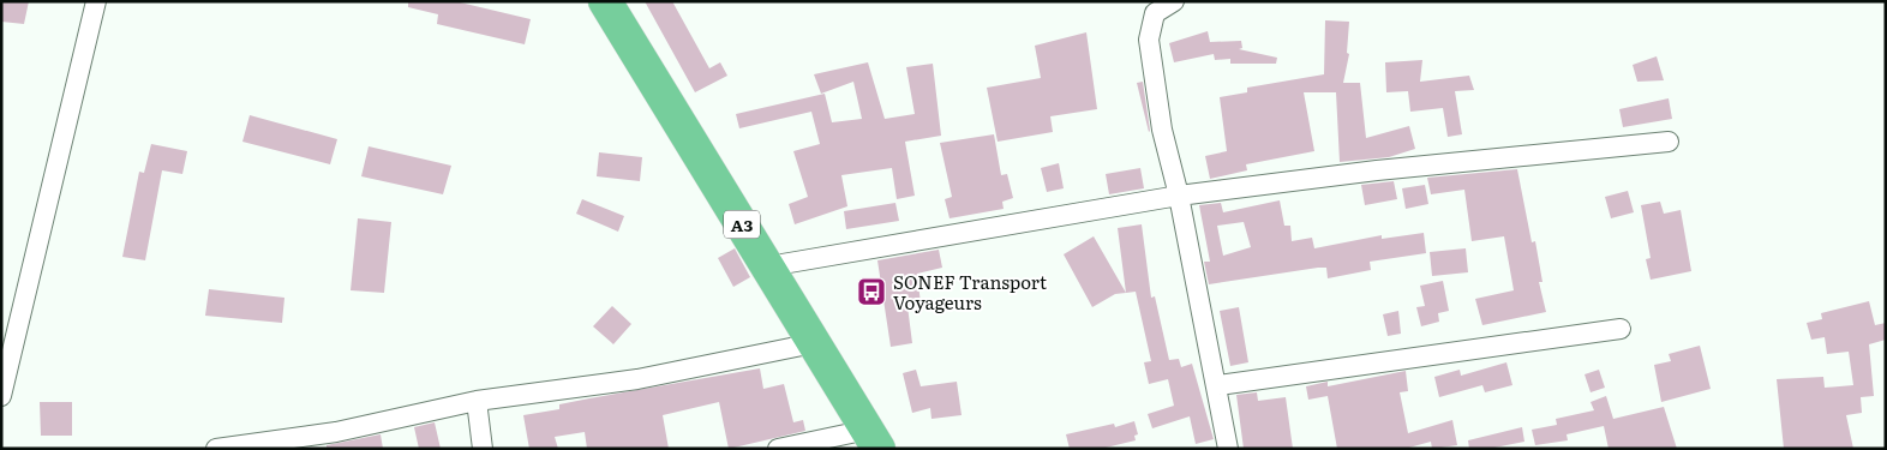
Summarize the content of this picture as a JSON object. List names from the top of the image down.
{
  "streets": {
    "highway": ["A3"]
  },
  "places": {
    "bus stop": ["SONEF Transport Voyageurs"]
  }
}
